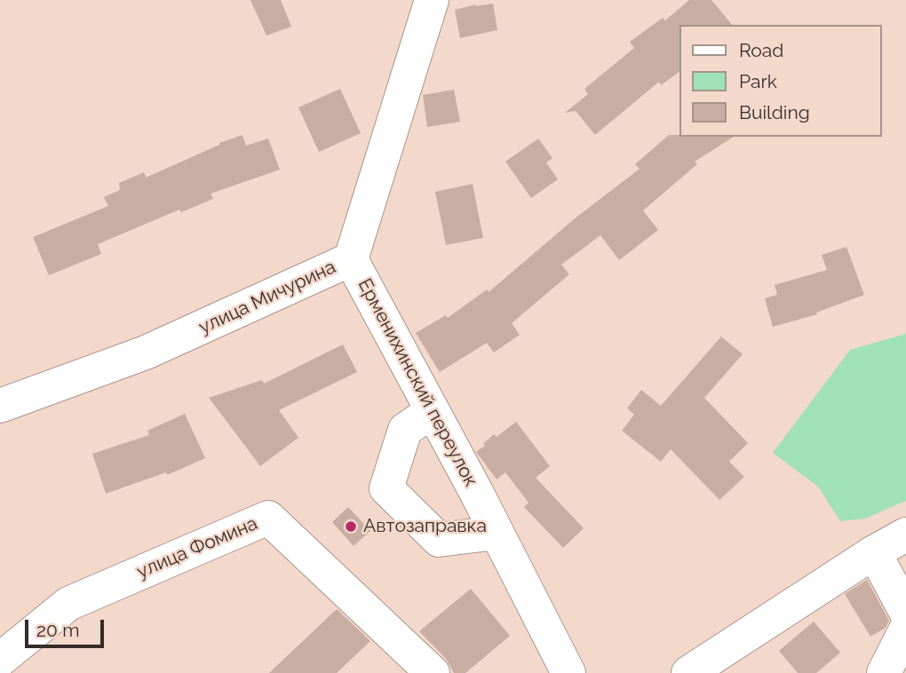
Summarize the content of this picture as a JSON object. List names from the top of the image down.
{
  "streets": {
    "street": ["улица Мичурина", "Ерменихинский переулок", "улица Фомина"]
  },
  "crossings": [
    ["улица Мичурина", "Ерменихинский переулок"]
  ],
  "places": ["Автозаправка"],
  "legend": ["Road", "Park", "Building"],
  "scale_bar": "20 m"
}
